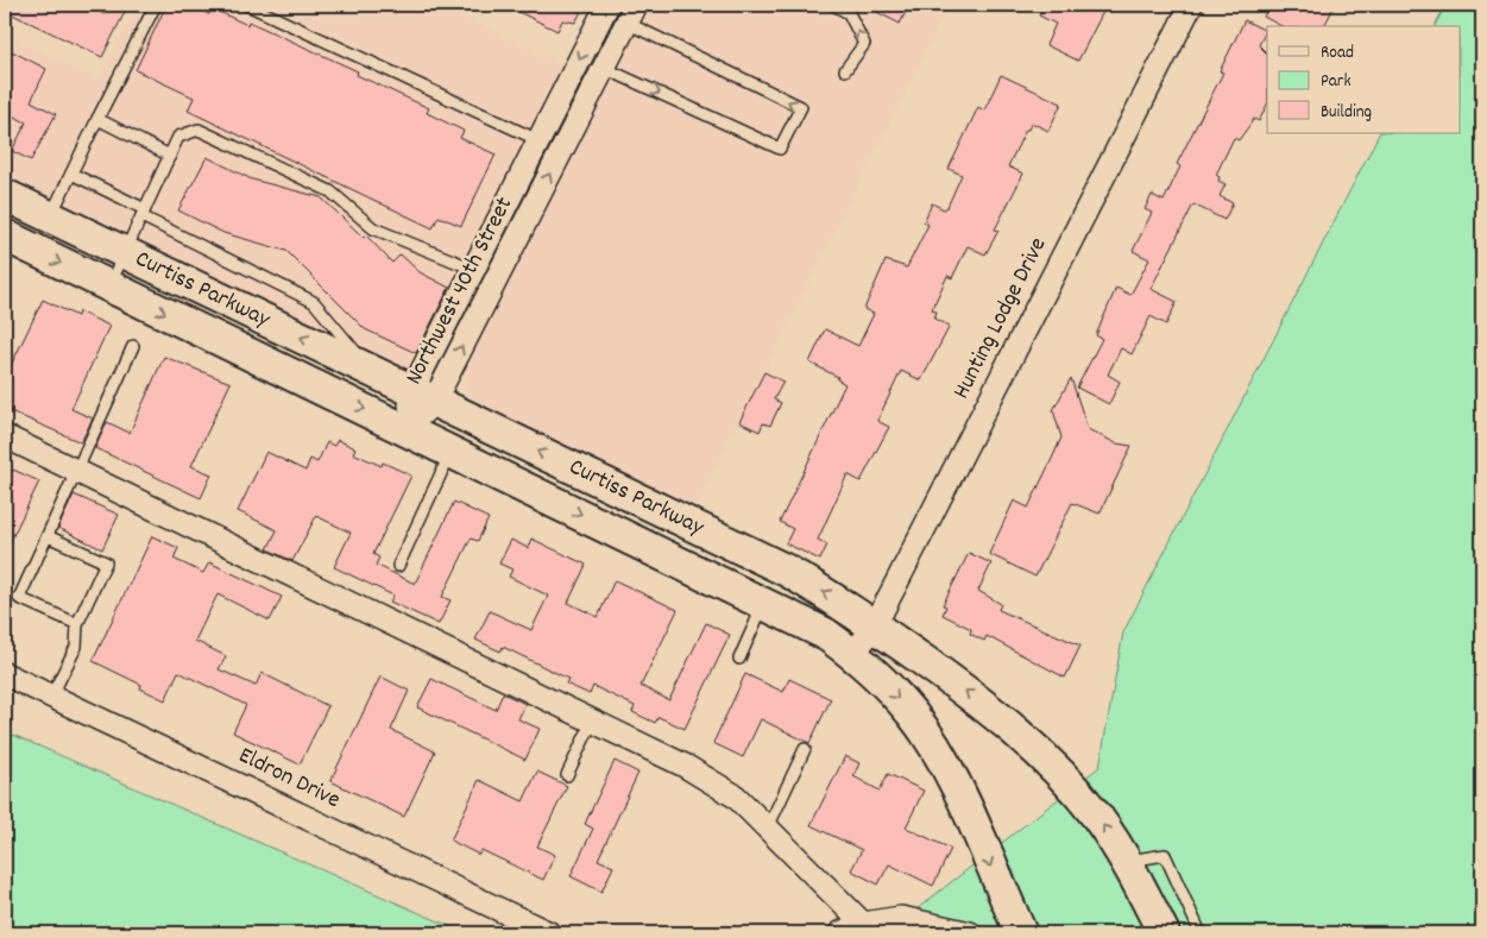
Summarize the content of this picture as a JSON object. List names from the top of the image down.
{
  "streets": {
    "main road": ["Curtiss Parkway"],
    "street": ["Northwest 40th Street", "Hunting Lodge Drive", "Eldron Drive"]
  },
  "crossings": [
    ["Curtiss Parkway", "Northwest 40th Street"],
    ["Curtiss Parkway", "Hunting Lodge Drive"]
  ],
  "legend": ["Road", "Park", "Building"]
}
